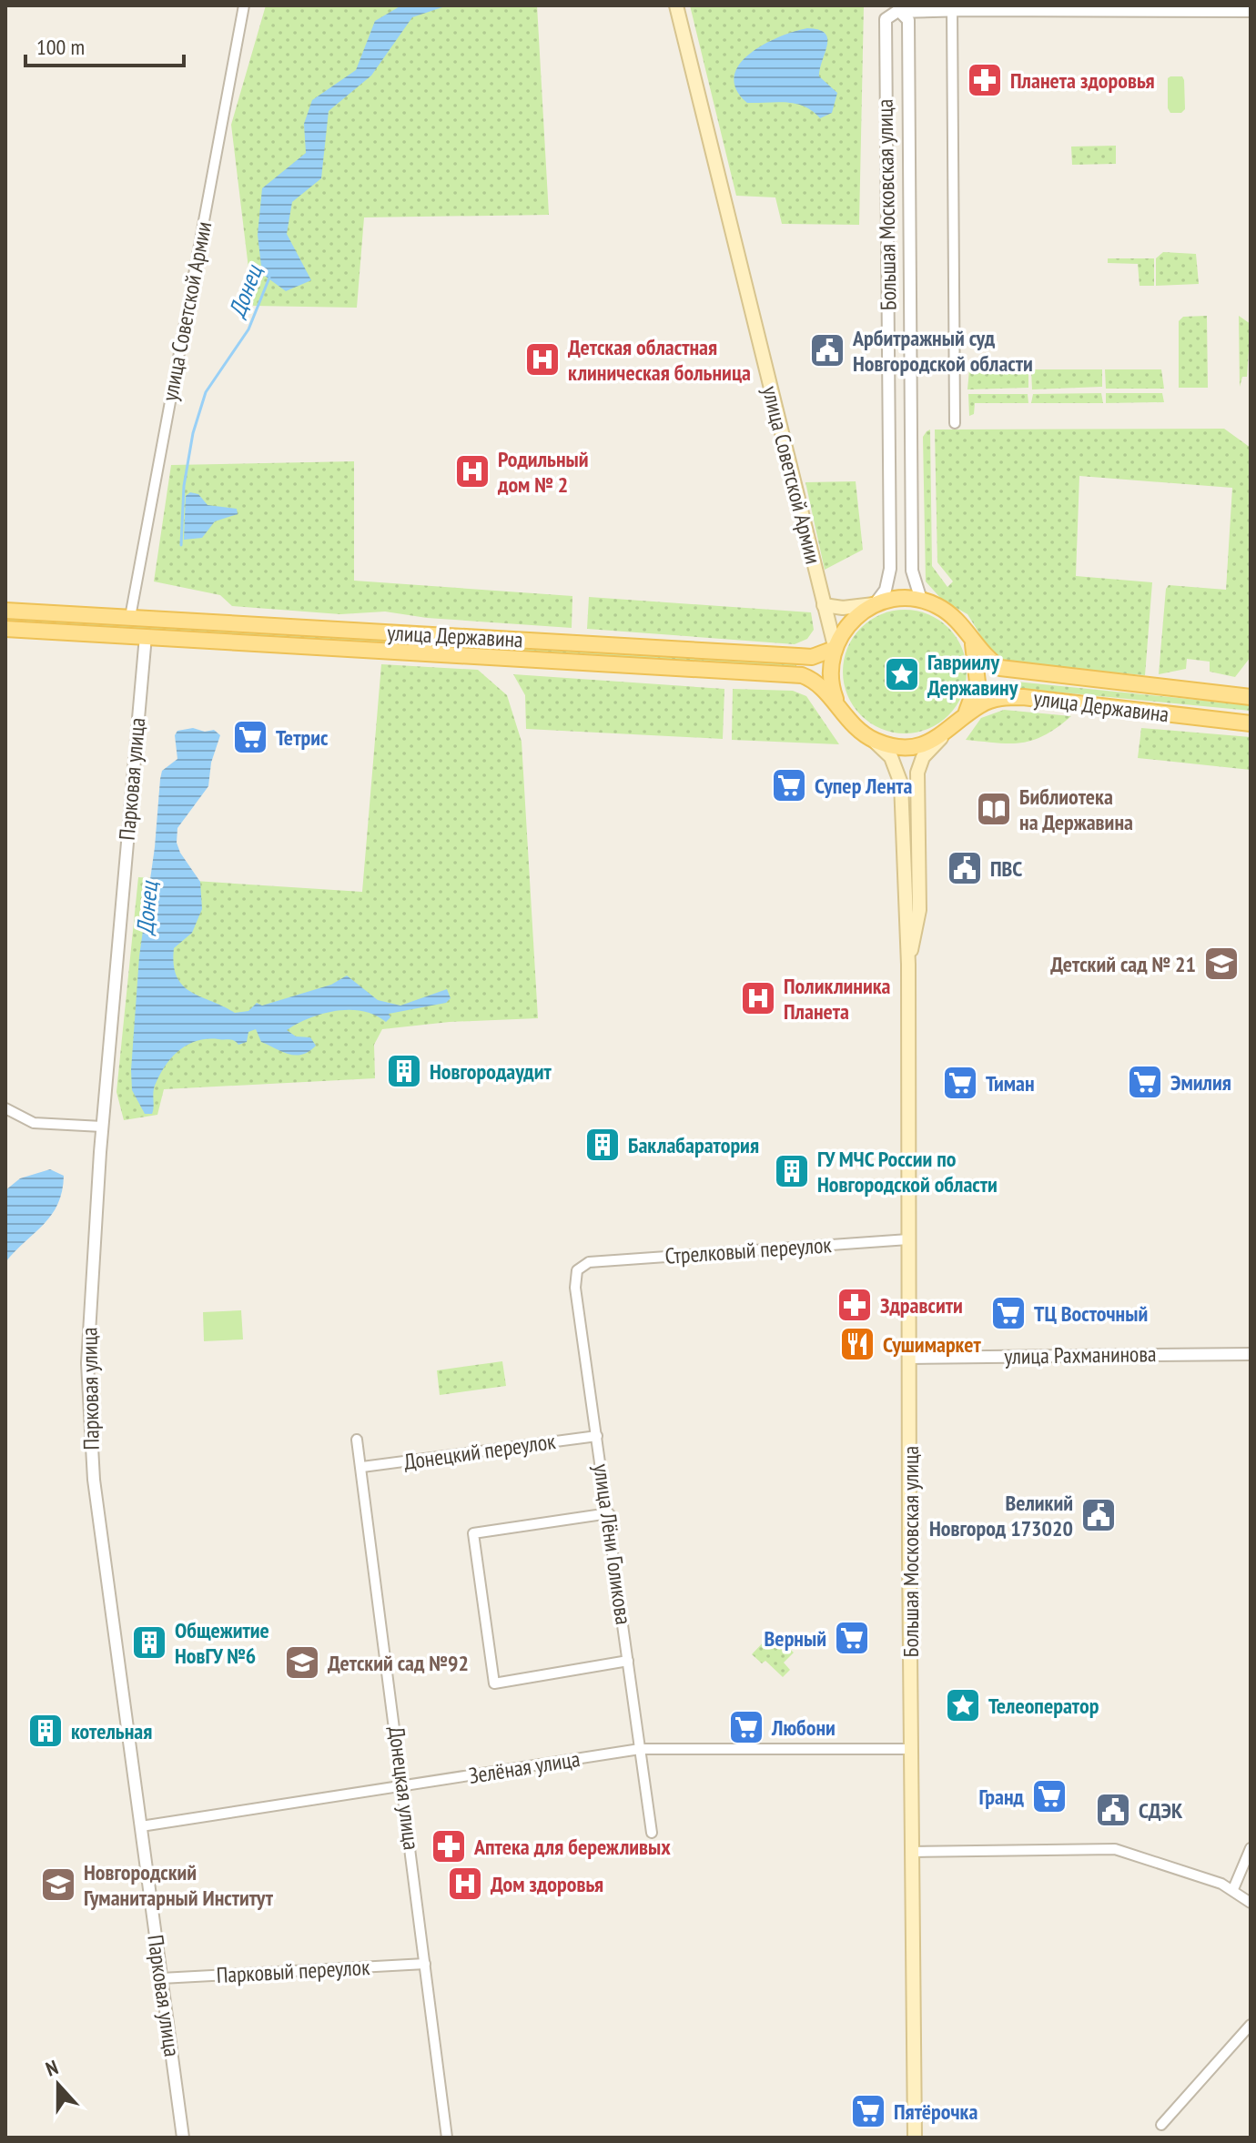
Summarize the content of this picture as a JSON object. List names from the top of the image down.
{
  "streets": {
    "main road": ["Большая Московская улица", "улица Советской Армии", "улица Державина"],
    "street": [
      "Парковая улица",
      "Стрелковый переулок",
      "улица Рахманинова",
      "Донецкий переулок",
      "улица Лёни Голикова",
      "Зелёная улица",
      "Донецкая улица",
      "Парковый переулок"
    ]
  },
  "crossings": [
    ["Большая Московская улица", "улица Советской Армии"],
    ["Большая Московская улица", "улица Державина"],
    ["Большая Московская улица", "Стрелковый переулок"],
    ["Большая Московская улица", "улица Рахманинова"],
    ["Большая Московская улица", "Зелёная улица"],
    ["улица Советской Армии", "улица Державина"],
    ["улица Державина", "Парковая улица"],
    ["Парковая улица", "Зелёная улица"],
    ["Парковая улица", "Парковый переулок"],
    ["Стрелковый переулок", "улица Лёни Голикова"],
    ["Донецкий переулок", "улица Лёни Голикова"],
    ["Донецкий переулок", "Донецкая улица"],
    ["улица Лёни Голикова", "Зелёная улица"],
    ["Зелёная улица", "Донецкая улица"],
    ["Донецкая улица", "Парковый переулок"]
  ],
  "water": ["Донец"],
  "places": {
    "pharmacy": ["Планета здоровья", "Здравсити", "Аптека для бережливых"],
    "public building": [
      "Арбитражный суд Новгородской области",
      "ПВС",
      "Великий Новгород 173020",
      "СДЭК"
    ],
    "hospital": [
      "Детская областная клиническая больница",
      "Родильный дом № 2",
      "Поликлиника Планета",
      "Дом здоровья"
    ],
    "place": ["Гавриилу Державину", "Телеоператор"],
    "supermarket": [
      "Тетрис",
      "Супер Лента",
      "Эмилия",
      "Тиман",
      "ТЦ Восточный",
      "Верный",
      "Любони",
      "Гранд",
      "Пятёрочка"
    ],
    "library": ["Библиотека на Державина"],
    "school or university": ["Детский сад № 21", "Детский сад №92", "Новгородский Гуманитарный Институт"],
    "building": [
      "Новгородаудит",
      "Баклабаратория",
      "ГУ МЧС России по Новгородской области",
      "Общежитие НовГУ №6",
      "котельная"
    ],
    "restaurant": ["Сушимаркет"]
  },
  "scale_bar": "100 m",
  "north": "top"
}
